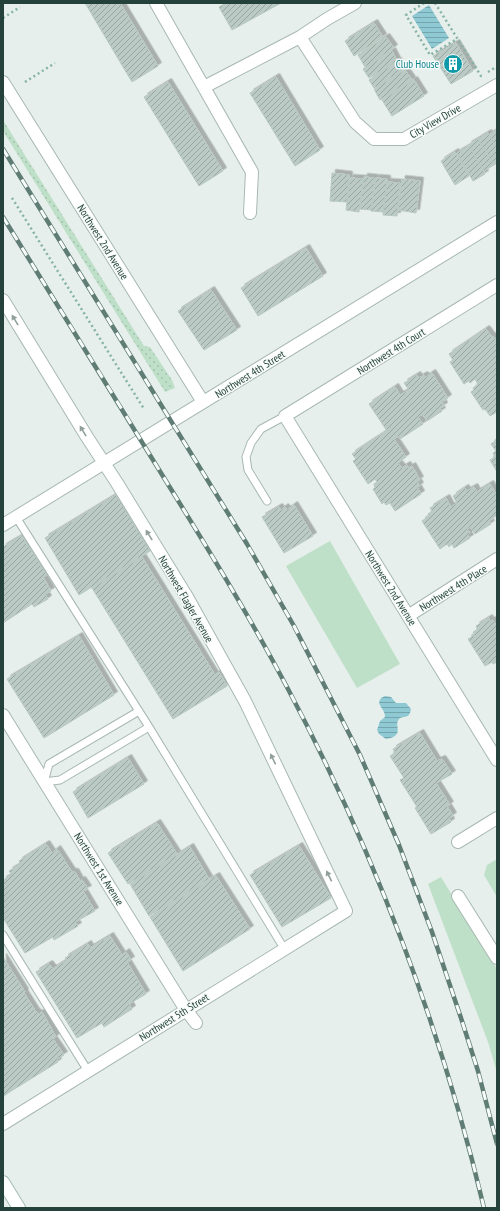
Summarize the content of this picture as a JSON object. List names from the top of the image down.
{
  "streets": {
    "street": [
      "City View Drive",
      "Northwest 2nd Avenue",
      "Northwest 4th Court",
      "Northwest 4th Street",
      "Northwest 4th Place",
      "Northwest Flagler Avenue",
      "Northwest 1st Avenue",
      "Northwest 5th Street"
    ]
  },
  "crossings": [
    ["Northwest 2nd Avenue", "Northwest 4th Court"],
    ["Northwest 2nd Avenue", "Northwest 4th Street"],
    ["Northwest 2nd Avenue", "Northwest 4th Place"],
    ["Northwest 4th Street", "Northwest Flagler Avenue"],
    ["Northwest Flagler Avenue", "Northwest 5th Street"],
    ["Northwest 1st Avenue", "Northwest 5th Street"]
  ],
  "one_way": ["Northwest Flagler Avenue"],
  "places": {
    "building": ["Club House"]
  }
}
